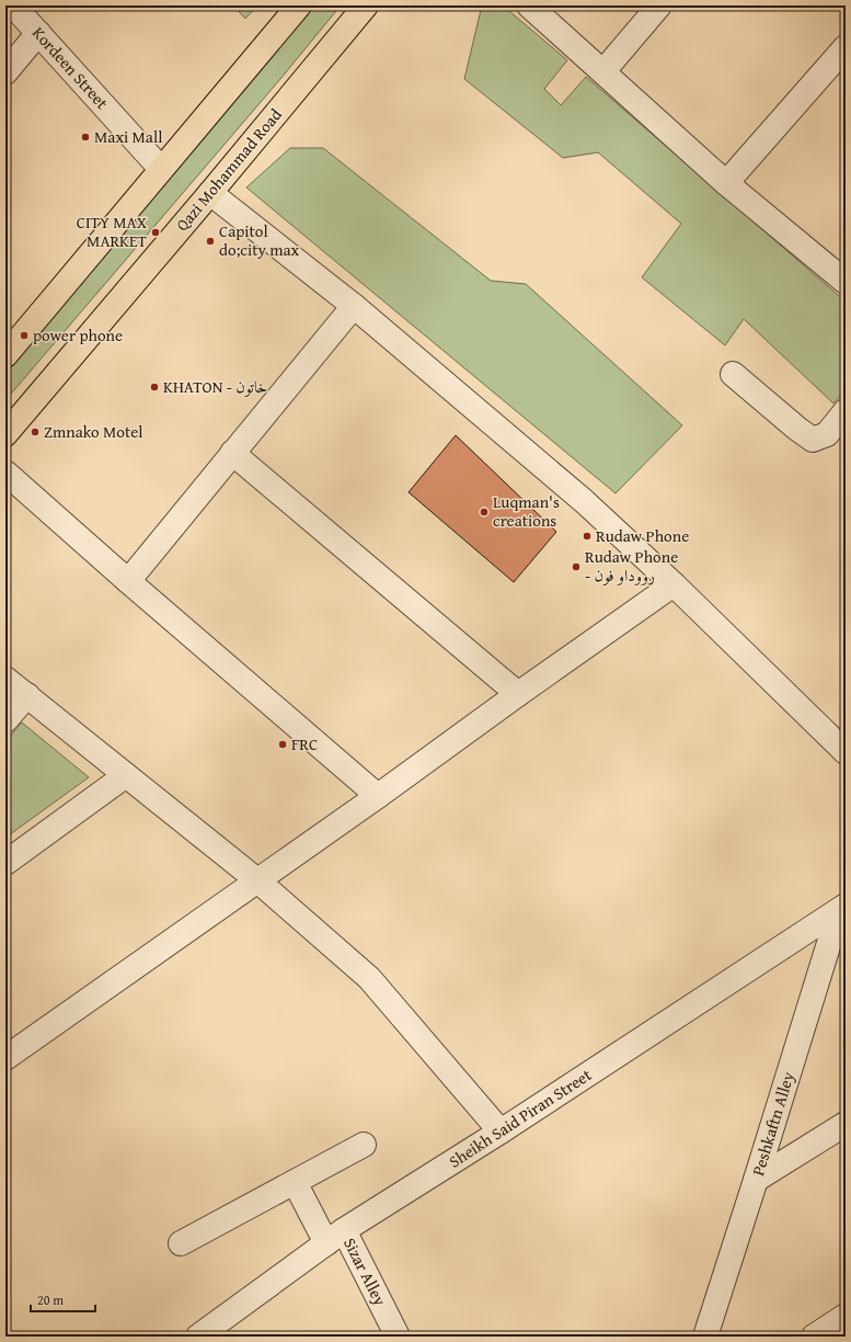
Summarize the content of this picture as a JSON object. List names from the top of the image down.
{
  "streets": {
    "main road": ["Qazi Mohammad Road"],
    "street": [
      "Kordeen Street",
      "Sheikh Said Piran Street",
      "Peshkaftn Alley",
      "Sizar Alley"
    ]
  },
  "crossings": [
    ["Sheikh Said Piran Street", "Peshkaftn Alley"],
    ["Sheikh Said Piran Street", "Sizar Alley"]
  ],
  "places": [
    "Maxi Mall",
    "CITY MAX MARKET",
    "Capitol do;city max",
    "power phone",
    "KHATON - خاتون",
    "Zmnako Motel",
    "Luqman's creations",
    "Rudaw Phone",
    "Rudaw Phone - رووداو فون",
    "FRC"
  ],
  "scale_bar": "20 m"
}
